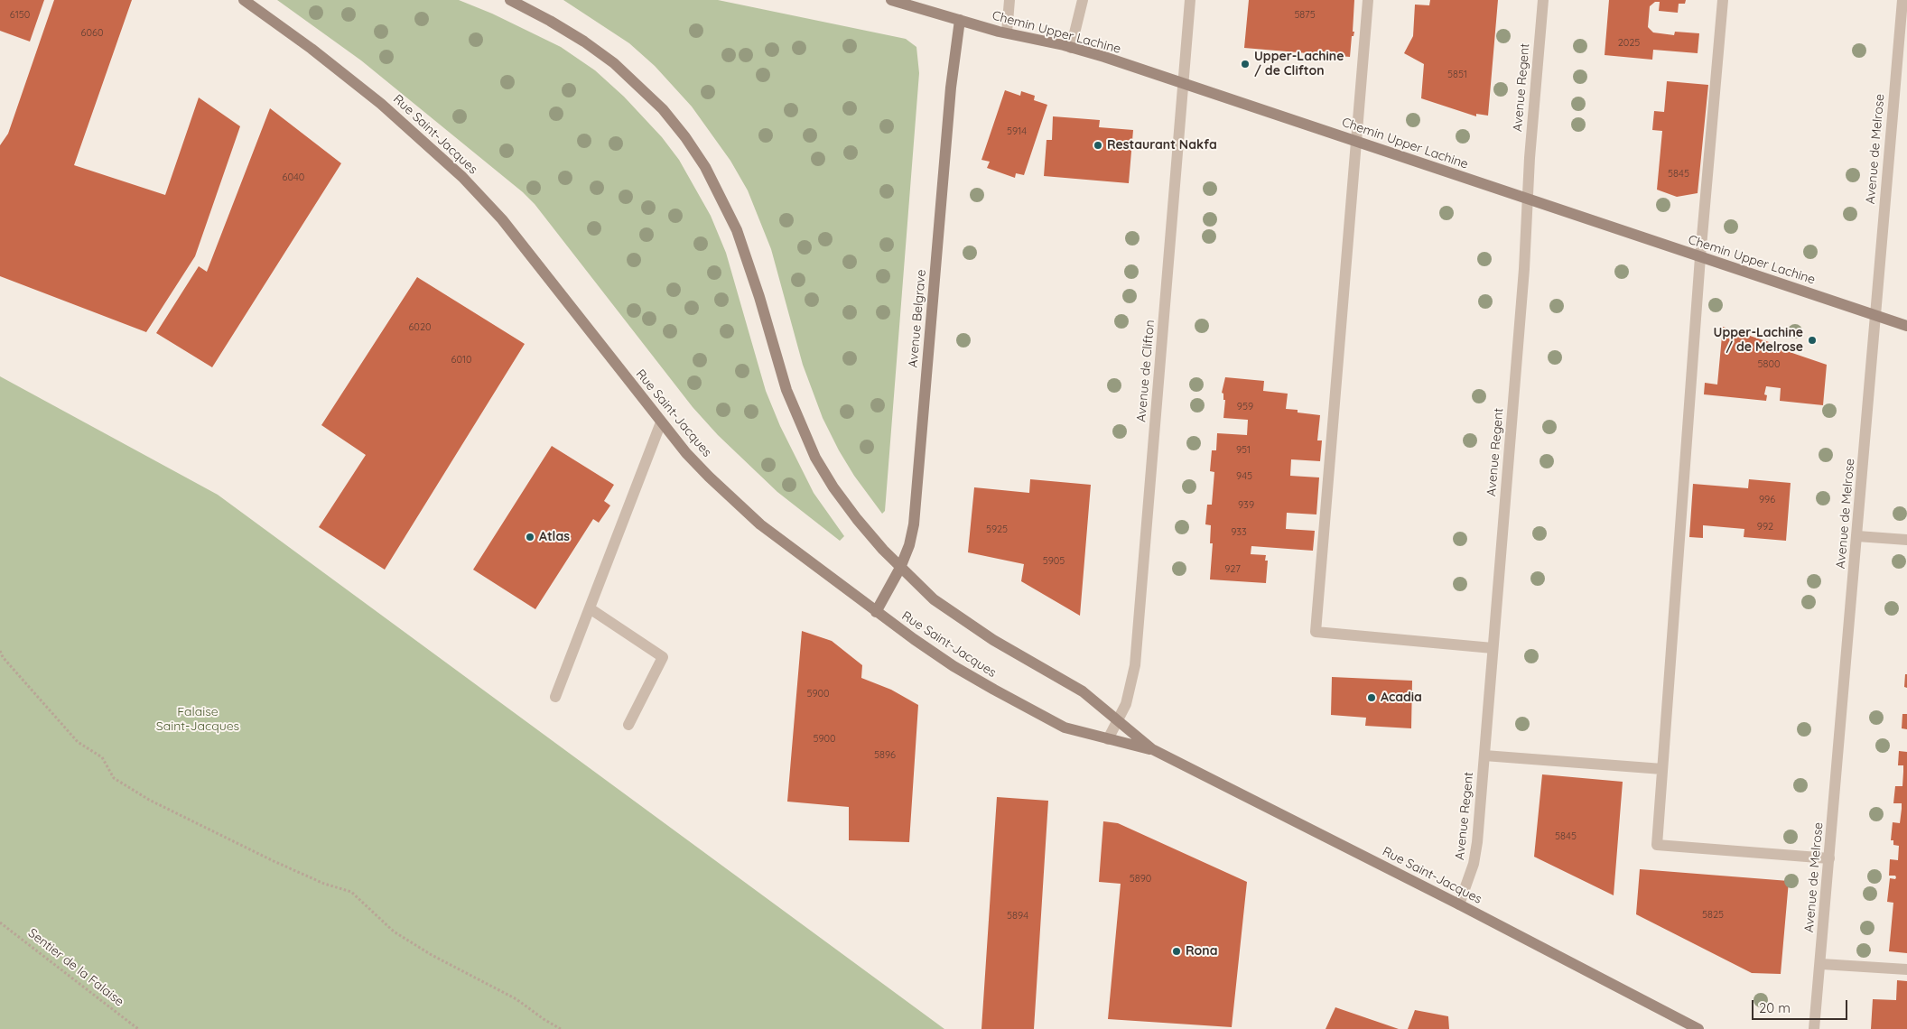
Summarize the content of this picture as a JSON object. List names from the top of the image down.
{
  "streets": {
    "main road": ["Chemin Upper Lachine", "Rue Saint-Jacques", "Avenue Belgrave"],
    "street": ["Avenue Regent", "Avenue de Melrose", "Avenue de Clifton"],
    "path": ["Sentier de la Falaise"]
  },
  "crossings": [
    ["Chemin Upper Lachine", "Avenue Regent"],
    ["Chemin Upper Lachine", "Avenue de Melrose"],
    ["Chemin Upper Lachine", "Avenue Belgrave"],
    ["Chemin Upper Lachine", "Avenue de Clifton"],
    ["Avenue Regent", "Rue Saint-Jacques"],
    ["Rue Saint-Jacques", "Avenue Belgrave"],
    ["Rue Saint-Jacques", "Avenue de Clifton"]
  ],
  "parks": ["Falaise Saint-Jacques"],
  "places": [
    "Upper-Lachine / de Clifton",
    "Restaurant Nakfa",
    "Upper-Lachine / de Melrose",
    "Atlas",
    "Acadia",
    "Rona"
  ],
  "house_numbers": [
    "6150",
    "5875",
    "6060",
    "2025",
    "5851",
    "5914",
    "5845",
    "6040",
    "6020",
    "6010",
    "5800",
    "959",
    "951",
    "945",
    "996",
    "939",
    "992",
    "5925",
    "933",
    "5905",
    "927",
    "5900",
    "5900",
    "5896",
    "5845",
    "5890",
    "5825",
    "5894"
  ],
  "scale_bar": "20 m"
}
